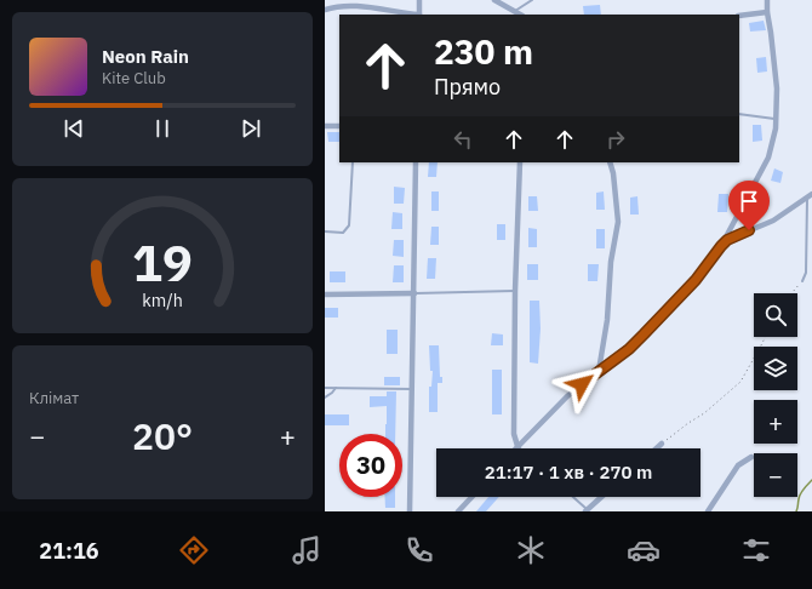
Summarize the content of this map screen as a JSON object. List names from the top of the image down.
{
  "page": {
    "turn": ["230 m", "Прямо"],
    "song": ["Neon Rain", "Kite Club"],
    "map_buttons": ["+", "−"],
    "tile": "Клімат",
    "heat": ["−", "20°", "+"],
    "limit": "30",
    "trip": "21:17 · 1 хв · 270 m",
    "tabs": "21:16",
    "gauge": ["19", "km/h"]
  }
}
